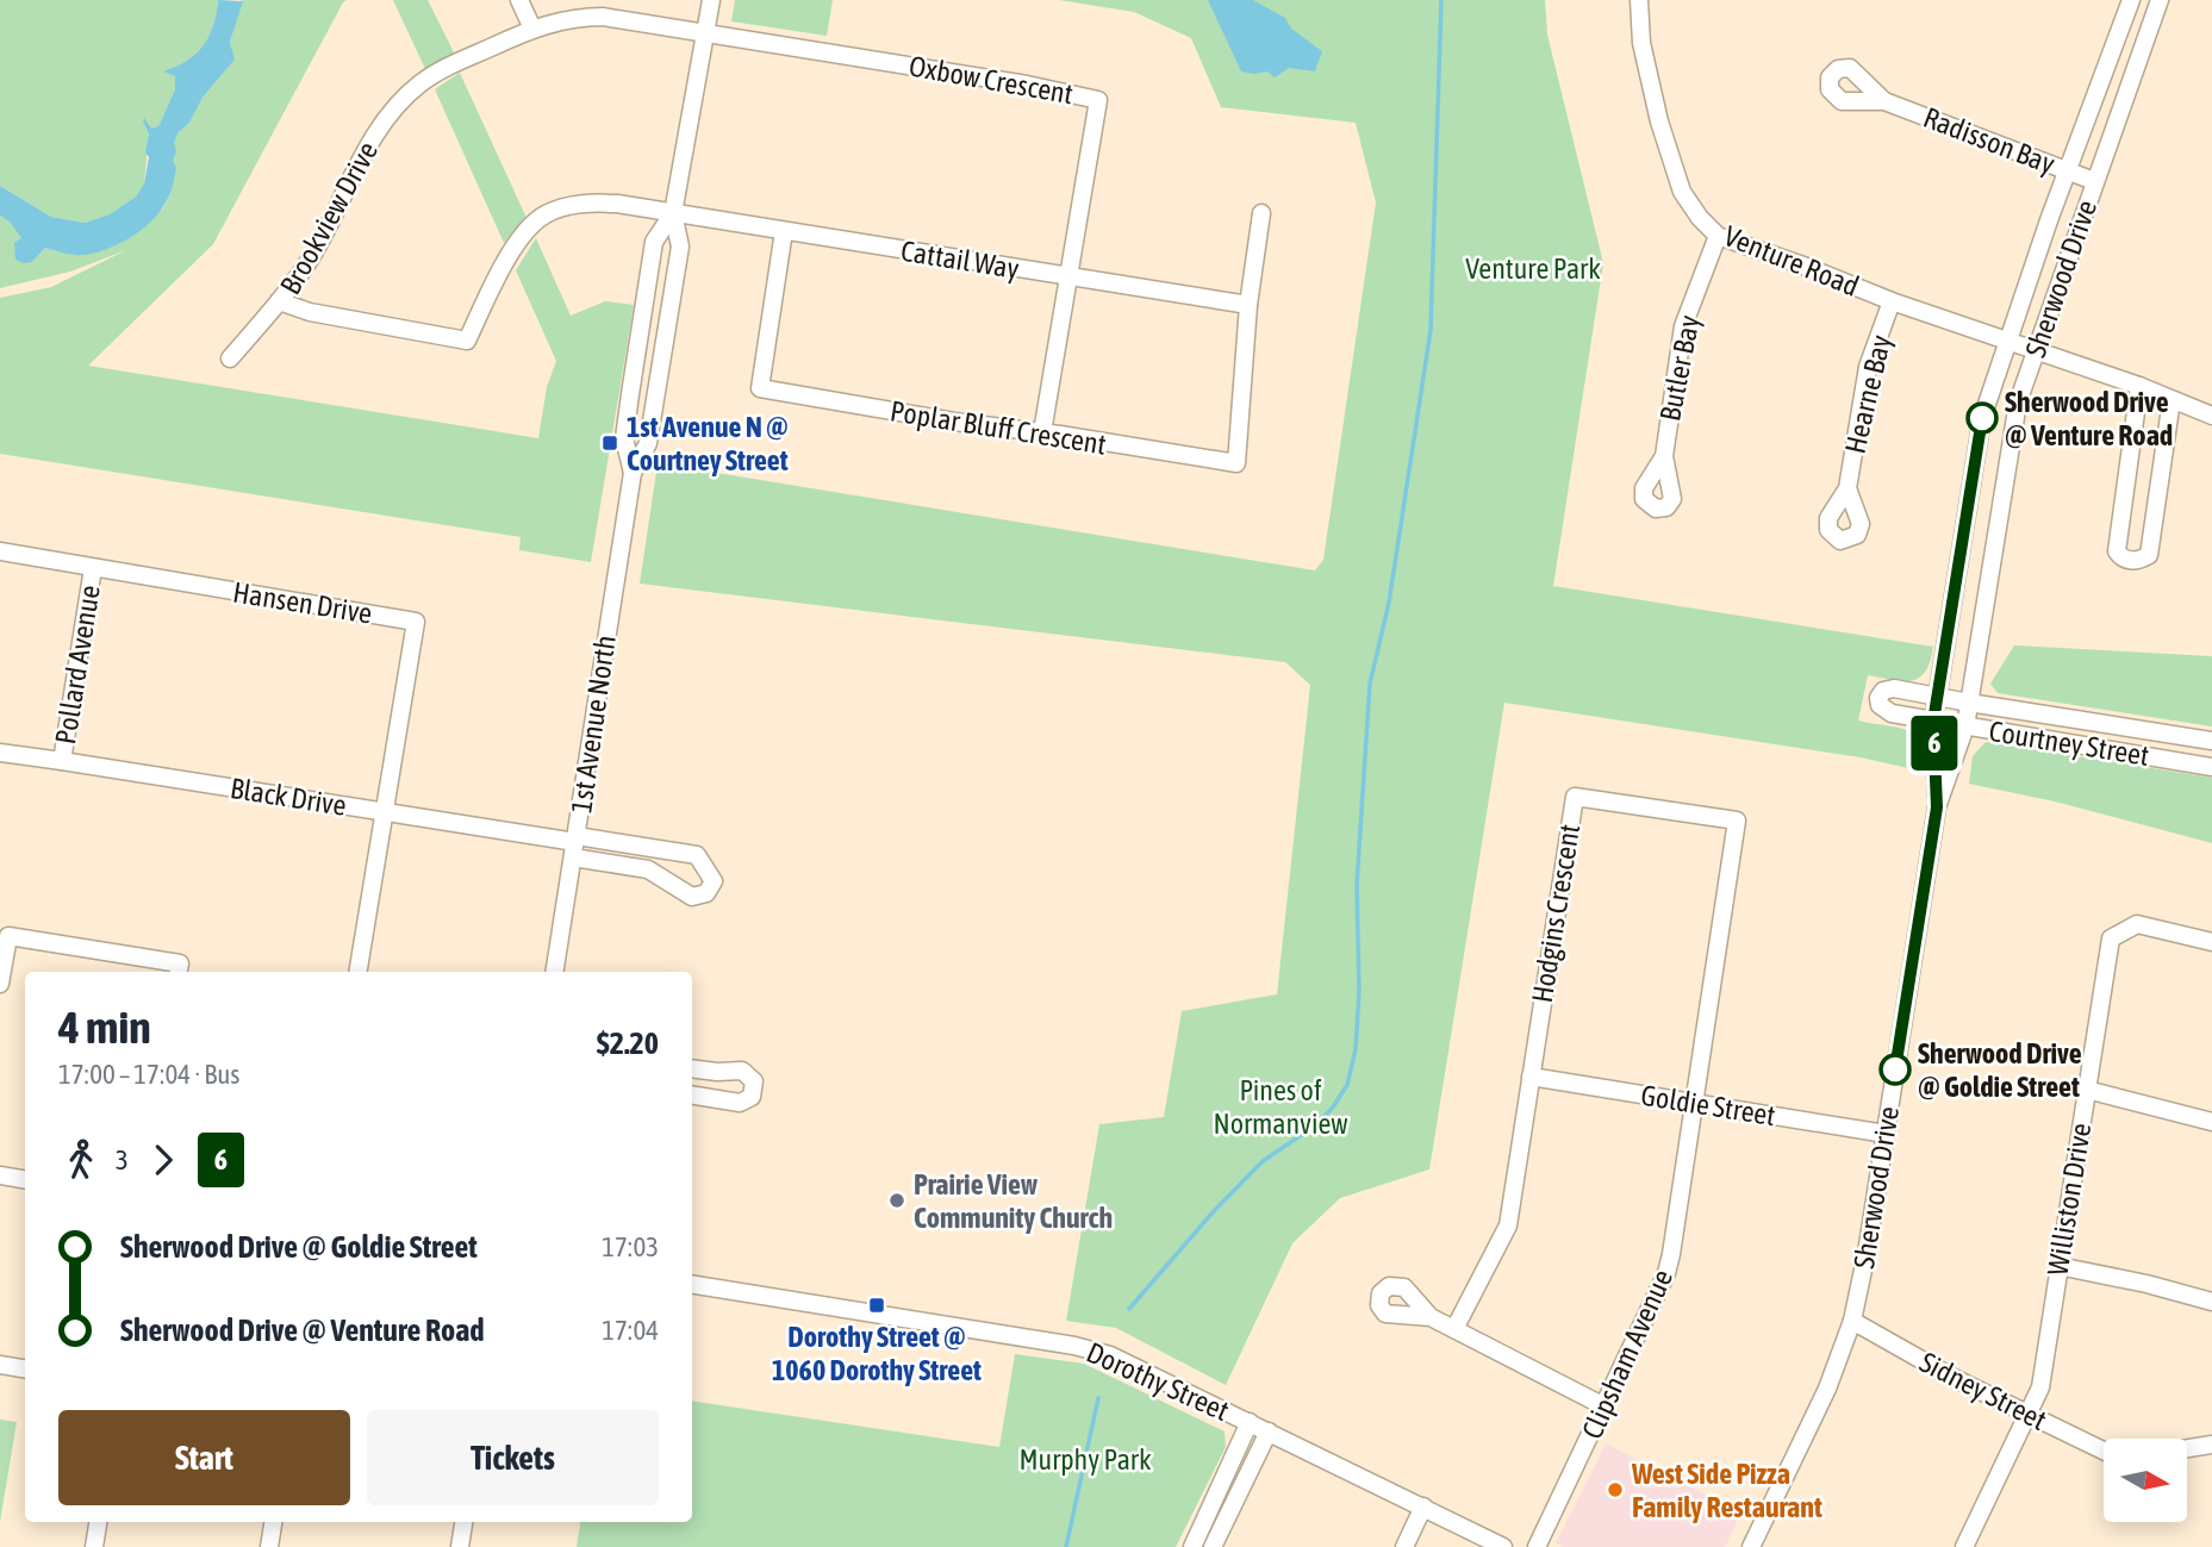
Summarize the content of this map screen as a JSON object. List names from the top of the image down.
{
  "streets": {
    "street": [
      "Oxbow Crescent",
      "Radisson Bay",
      "Brookview Drive",
      "Cattail Way",
      "Venture Road",
      "Sherwood Drive",
      "Butler Bay",
      "Hearne Bay",
      "Poplar Bluff Crescent",
      "Hansen Drive",
      "Pollard Avenue",
      "1st Avenue North",
      "Courtney Street",
      "Black Drive",
      "Hodgins Crescent",
      "Goldie Street",
      "Williston Drive",
      "Clipsham Avenue",
      "Dorothy Street",
      "Sidney Street"
    ]
  },
  "crossings": [
    ["Oxbow Crescent", "Brookview Drive"],
    ["Oxbow Crescent", "Cattail Way"],
    ["Radisson Bay", "Sherwood Drive"],
    ["Brookview Drive", "Cattail Way"],
    ["Cattail Way", "Poplar Bluff Crescent"],
    ["Venture Road", "Sherwood Drive"],
    ["Venture Road", "Butler Bay"],
    ["Venture Road", "Hearne Bay"],
    ["Sherwood Drive", "Courtney Street"],
    ["Sherwood Drive", "Goldie Street"],
    ["Sherwood Drive", "Sidney Street"],
    ["Hansen Drive", "Pollard Avenue"],
    ["Hansen Drive", "Black Drive"],
    ["Pollard Avenue", "Black Drive"],
    ["1st Avenue North", "Black Drive"],
    ["Hodgins Crescent", "Goldie Street"],
    ["Hodgins Crescent", "Clipsham Avenue"],
    ["Goldie Street", "Clipsham Avenue"],
    ["Williston Drive", "Sidney Street"]
  ],
  "parks": ["Venture Park", "Pines of Normanview", "Murphy Park"],
  "places": {
    "other": [
      "Sherwood Drive @ Venture Road",
      "Sherwood Drive @ Goldie Street",
      "Prairie View Community Church",
      "West Side Pizza Family Restaurant"
    ],
    "transit": ["1st Avenue N @ Courtney Street", "Dorothy Street @ 1060 Dorothy Street"]
  },
  "lines": ["bus line 6"],
  "north": "right",
  "page": {
    "on_map": "6",
    "heading": ["4 min", "17:00 – 17:04 · Bus", "$2.20"],
    "legs": ["3", "6"],
    "list": [
      {
        "name": "Sherwood Drive @ Goldie Street",
        "value": "17:03"
      },
      {
        "name": "Sherwood Drive @ Venture Road",
        "value": "17:04"
      }
    ],
    "buttons": ["Start", "Tickets"]
  }
}
